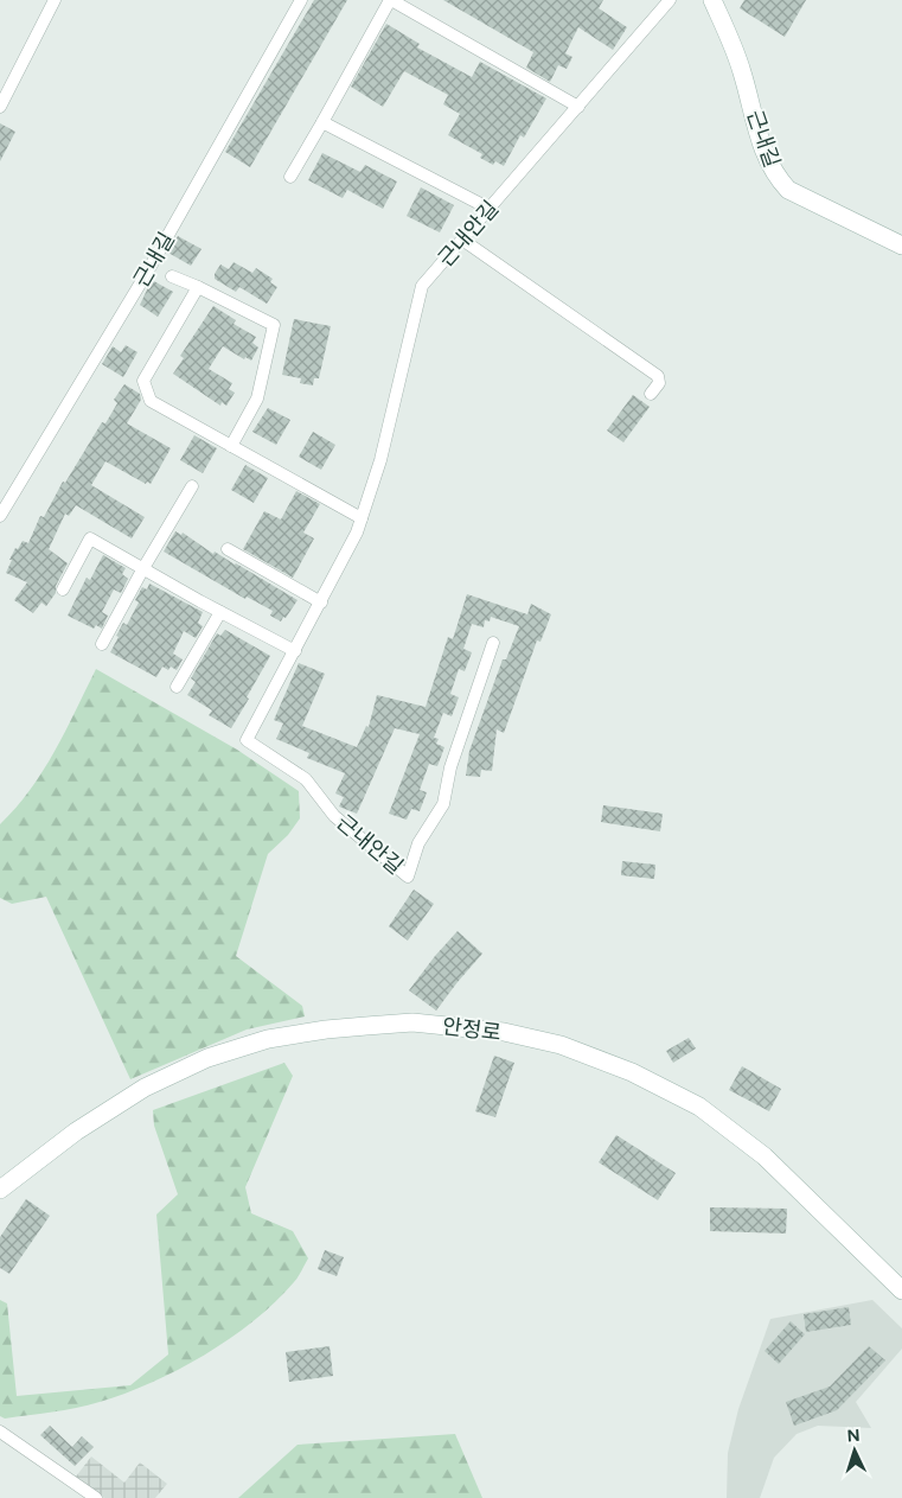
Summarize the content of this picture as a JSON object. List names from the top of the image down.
{
  "streets": {
    "street": ["근내길", "근내안길", "안정로"]
  },
  "north": "top"
}
